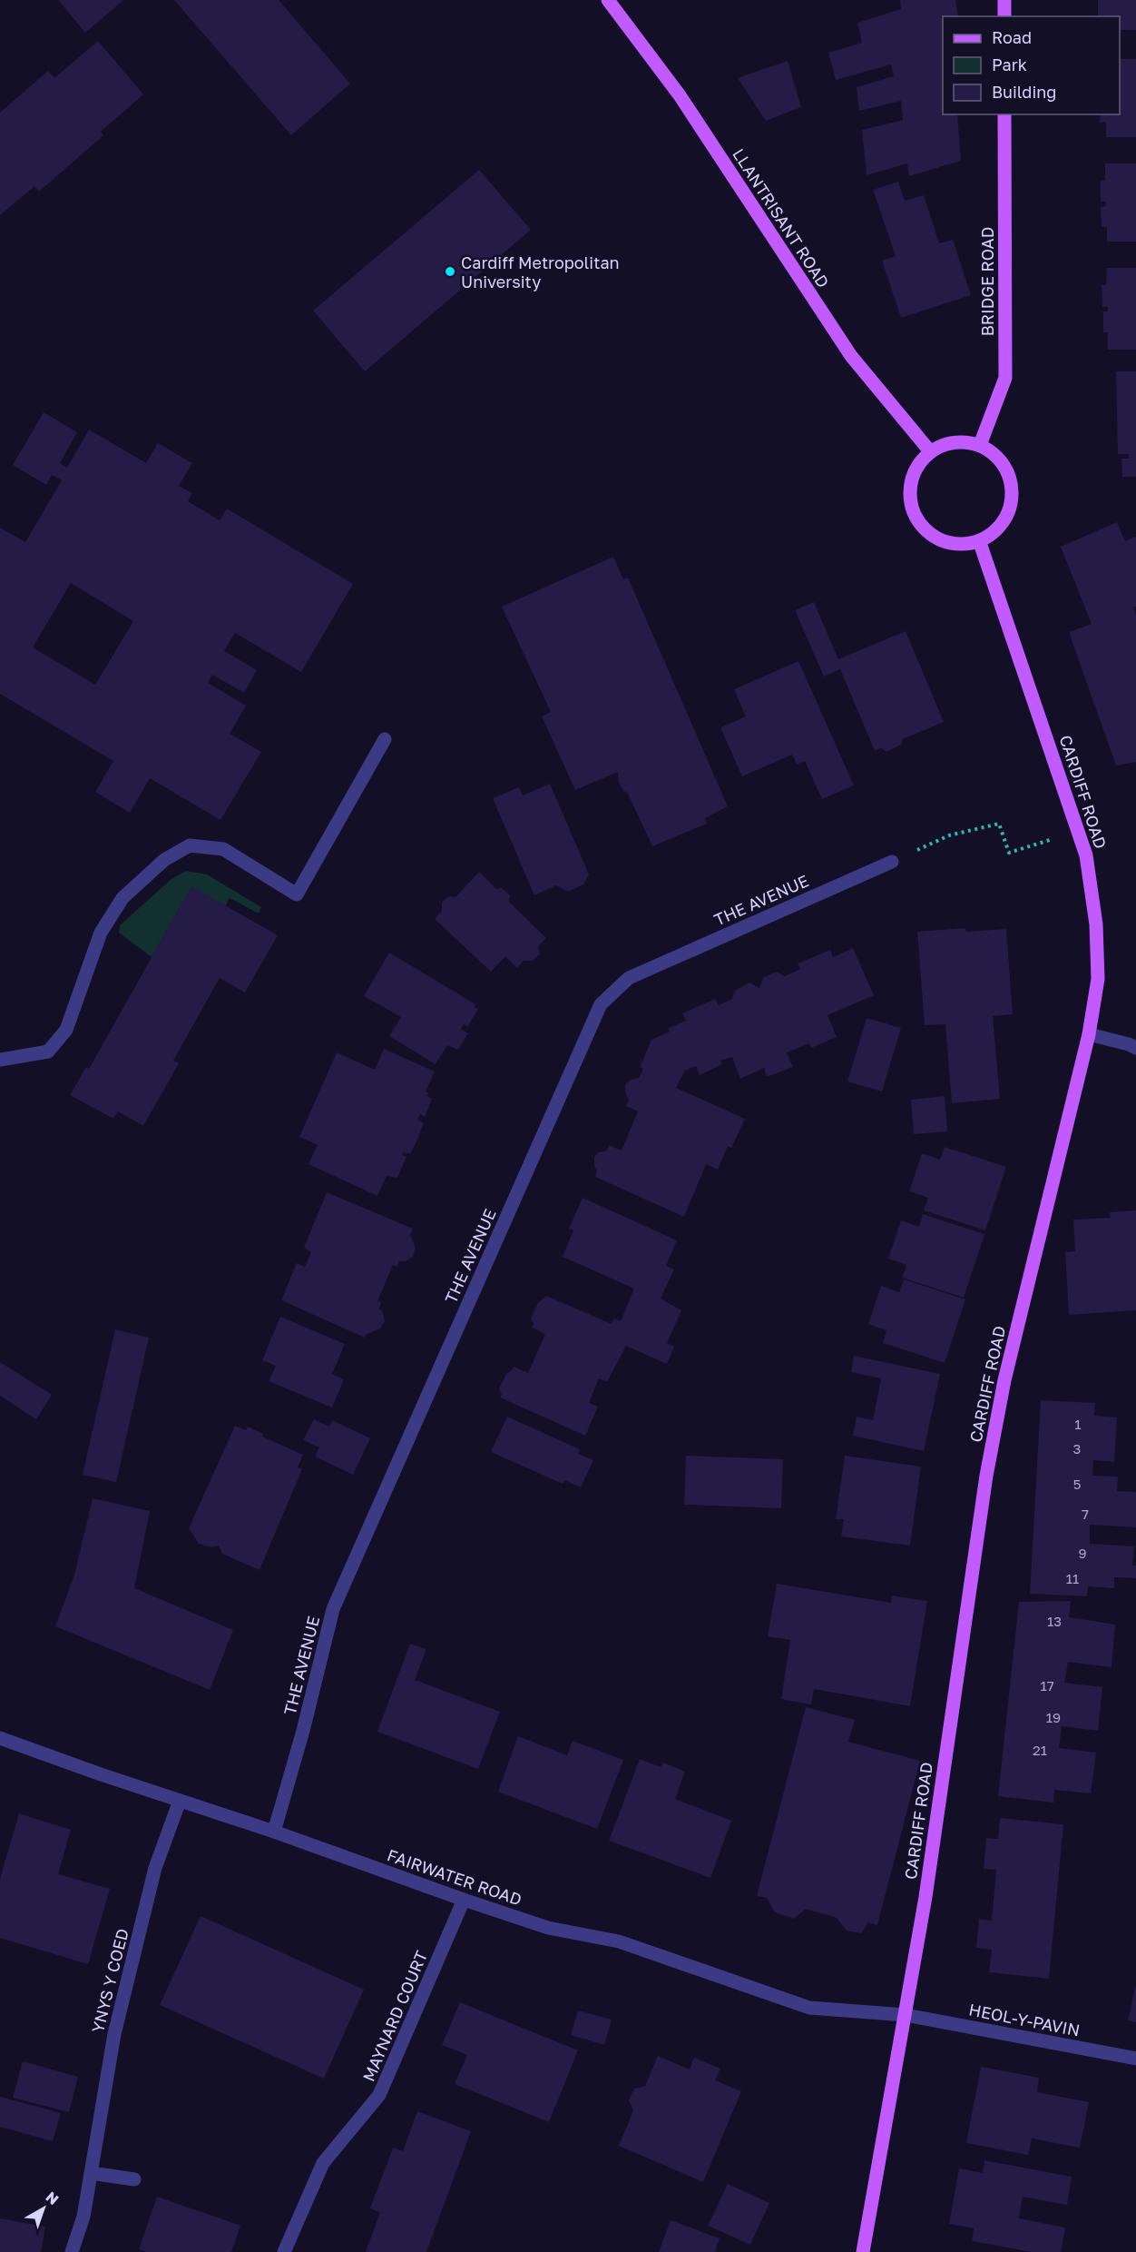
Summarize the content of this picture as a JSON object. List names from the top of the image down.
{
  "streets": {
    "main road": ["LLANTRISANT ROAD", "BRIDGE ROAD", "CARDIFF ROAD"],
    "street": [
      "THE AVENUE",
      "FAIRWATER ROAD",
      "YNYS Y COED",
      "MAYNARD COURT",
      "HEOL-Y-PAVIN"
    ]
  },
  "crossings": [
    ["LLANTRISANT ROAD", "BRIDGE ROAD"],
    ["LLANTRISANT ROAD", "CARDIFF ROAD"],
    ["BRIDGE ROAD", "CARDIFF ROAD"],
    ["CARDIFF ROAD", "FAIRWATER ROAD"],
    ["CARDIFF ROAD", "HEOL-Y-PAVIN"],
    ["THE AVENUE", "FAIRWATER ROAD"],
    ["FAIRWATER ROAD", "YNYS Y COED"],
    ["FAIRWATER ROAD", "MAYNARD COURT"],
    ["FAIRWATER ROAD", "HEOL-Y-PAVIN"]
  ],
  "places": ["Cardiff Metropolitan University"],
  "house_numbers": [
    "1",
    "3",
    "5",
    "7",
    "9",
    "11",
    "13",
    "17",
    "19",
    "21"
  ],
  "legend": ["Road", "Park", "Building"],
  "north": "top right"
}
